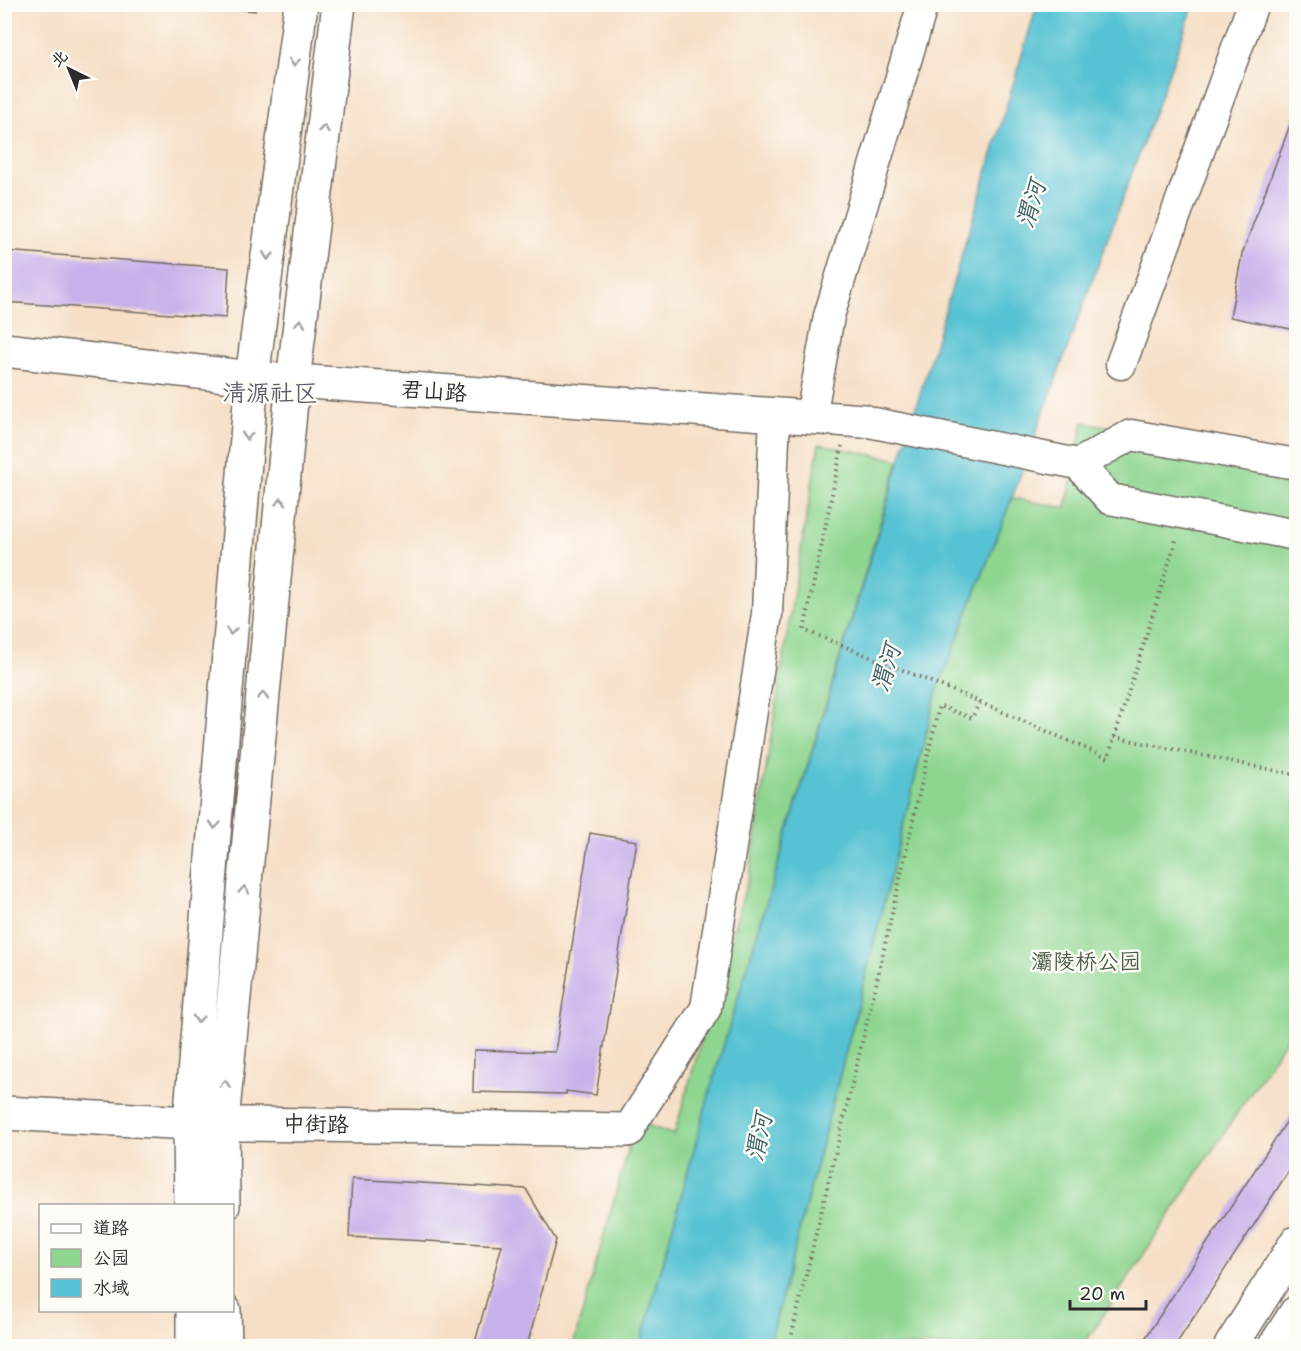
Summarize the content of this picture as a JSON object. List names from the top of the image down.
{
  "streets": {
    "main road": ["君山路", "中街路"]
  },
  "districts": ["清源社区"],
  "water": ["渭河"],
  "parks": ["灞陵桥公园"],
  "legend": ["道路", "公园", "水域"],
  "scale_bar": "20 m",
  "north": "top left"
}
